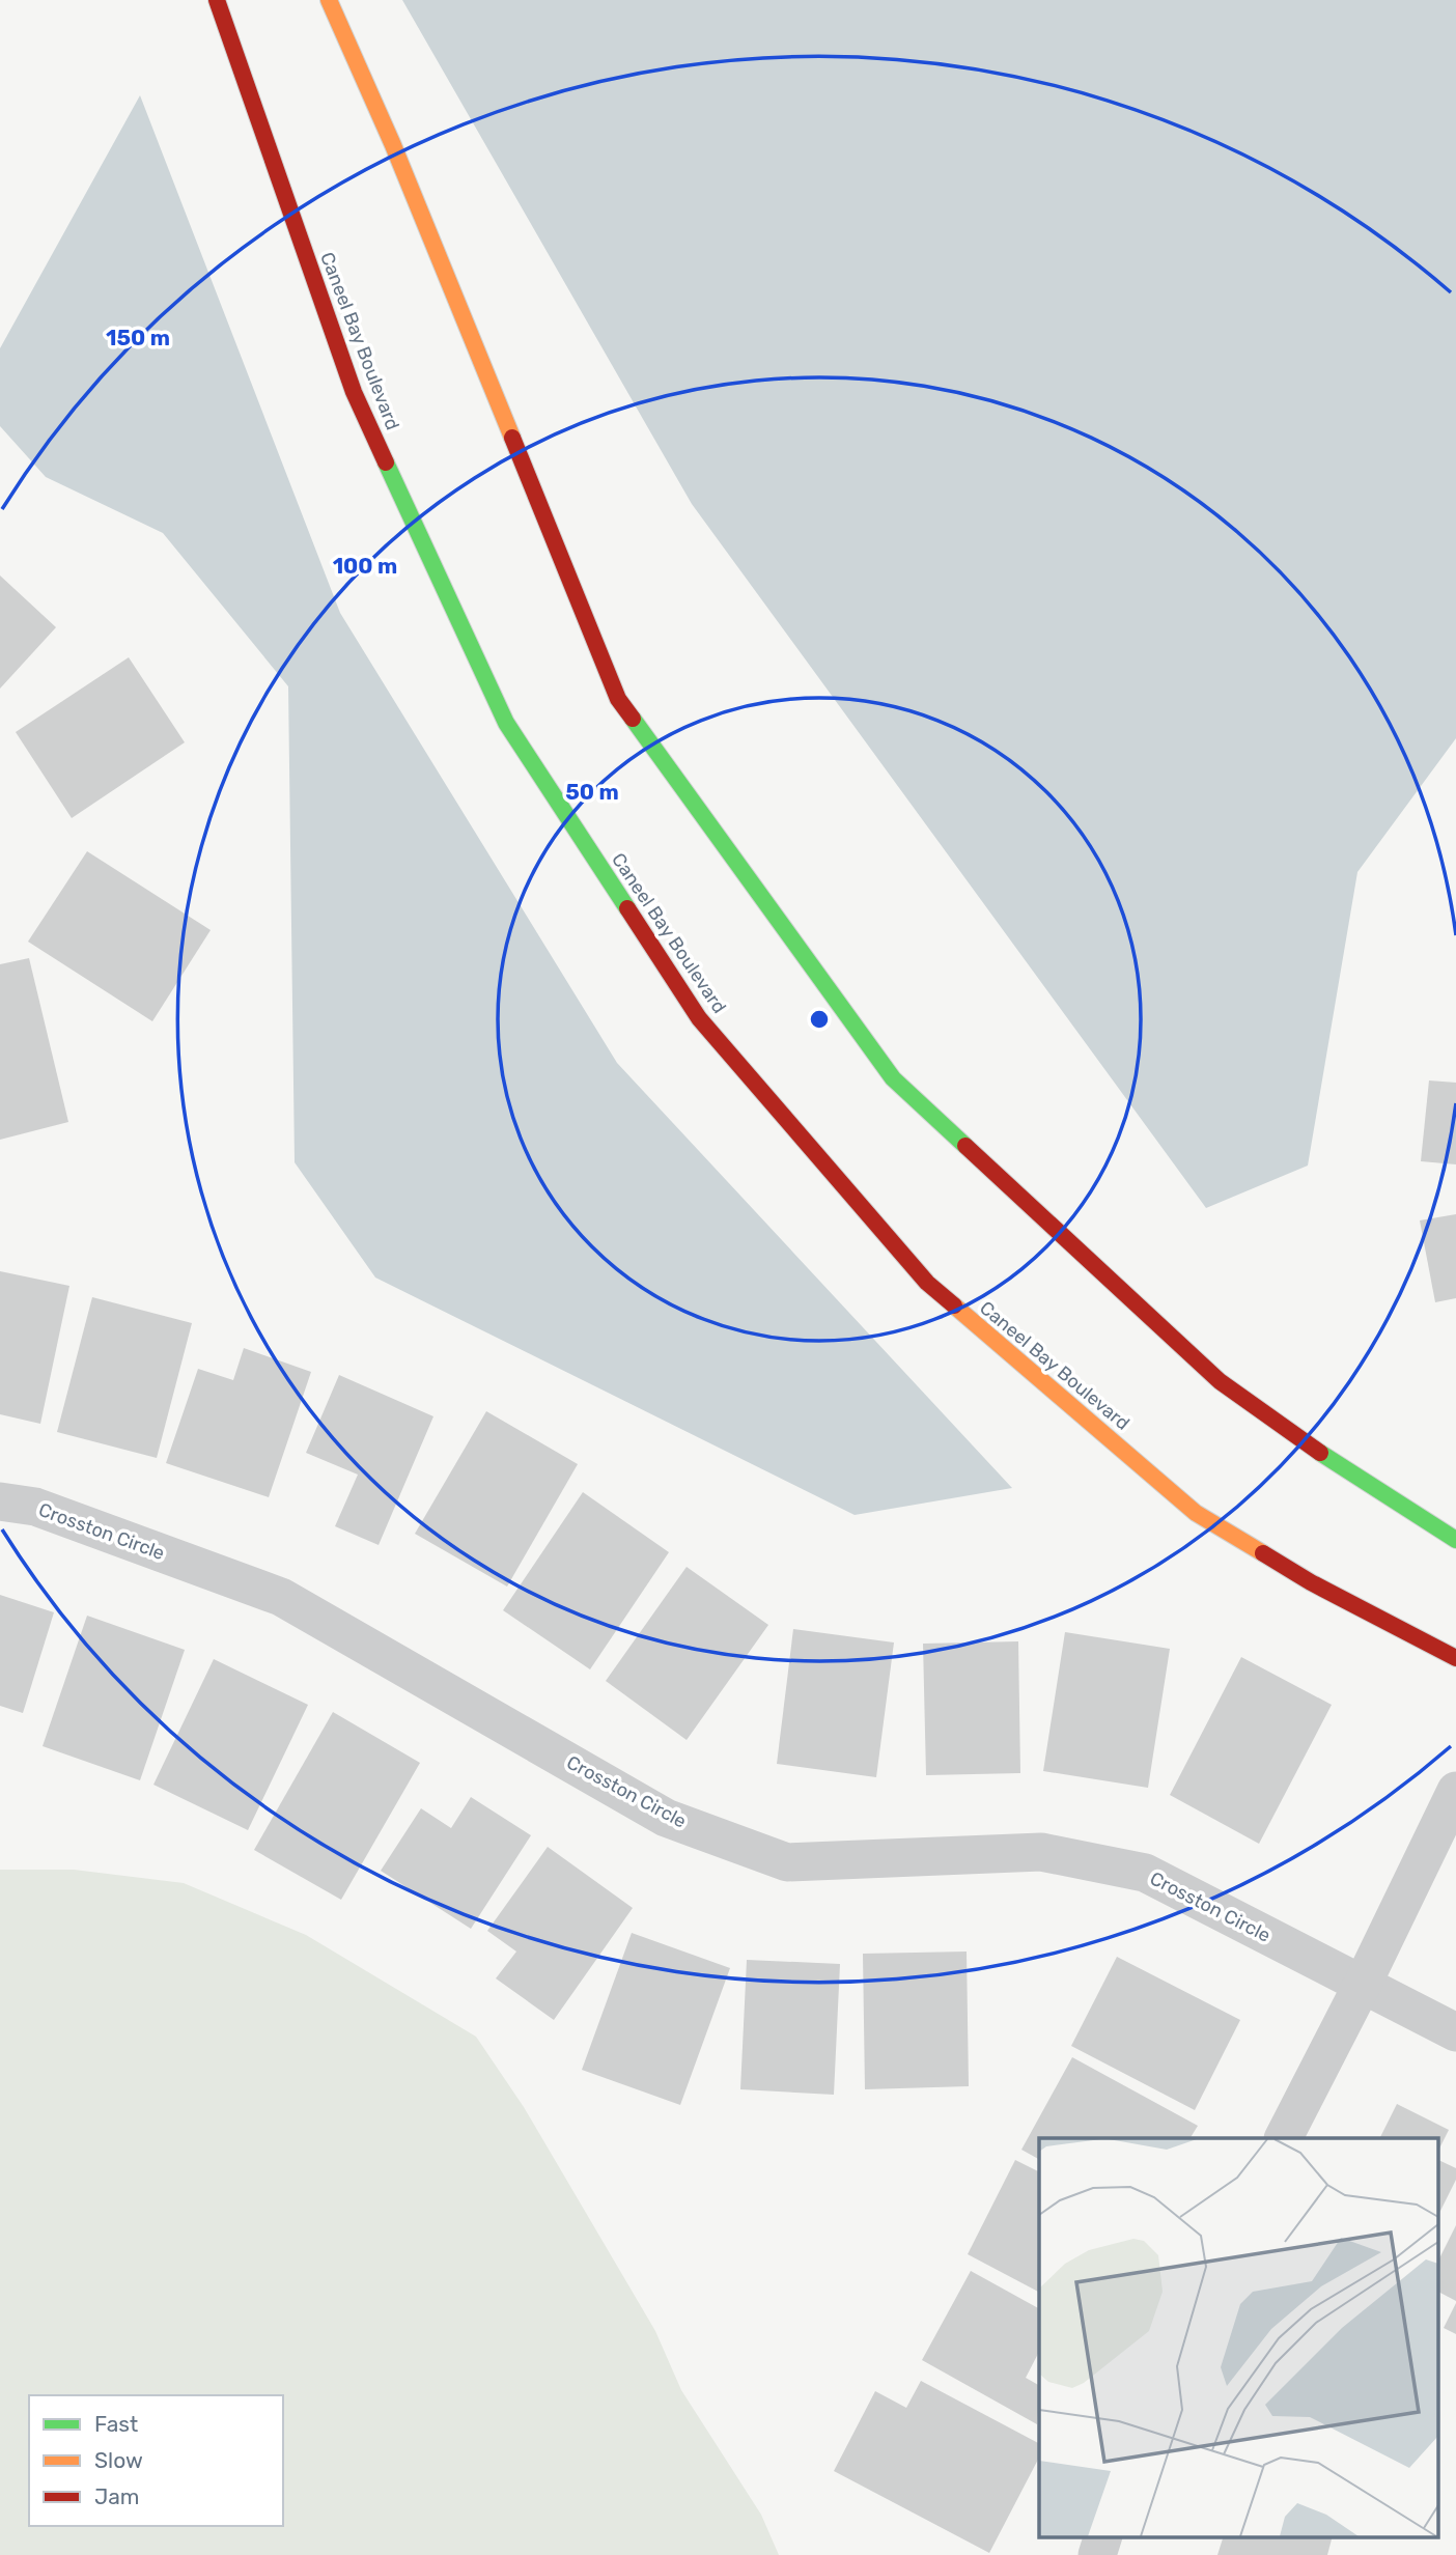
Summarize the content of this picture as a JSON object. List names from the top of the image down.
{
  "streets": {
    "street": ["Caneel Bay Boulevard", "Crosston Circle"]
  },
  "legend": ["Fast", "Slow", "Jam"],
  "rings": ["150 m", "100 m", "50 m"]
}
